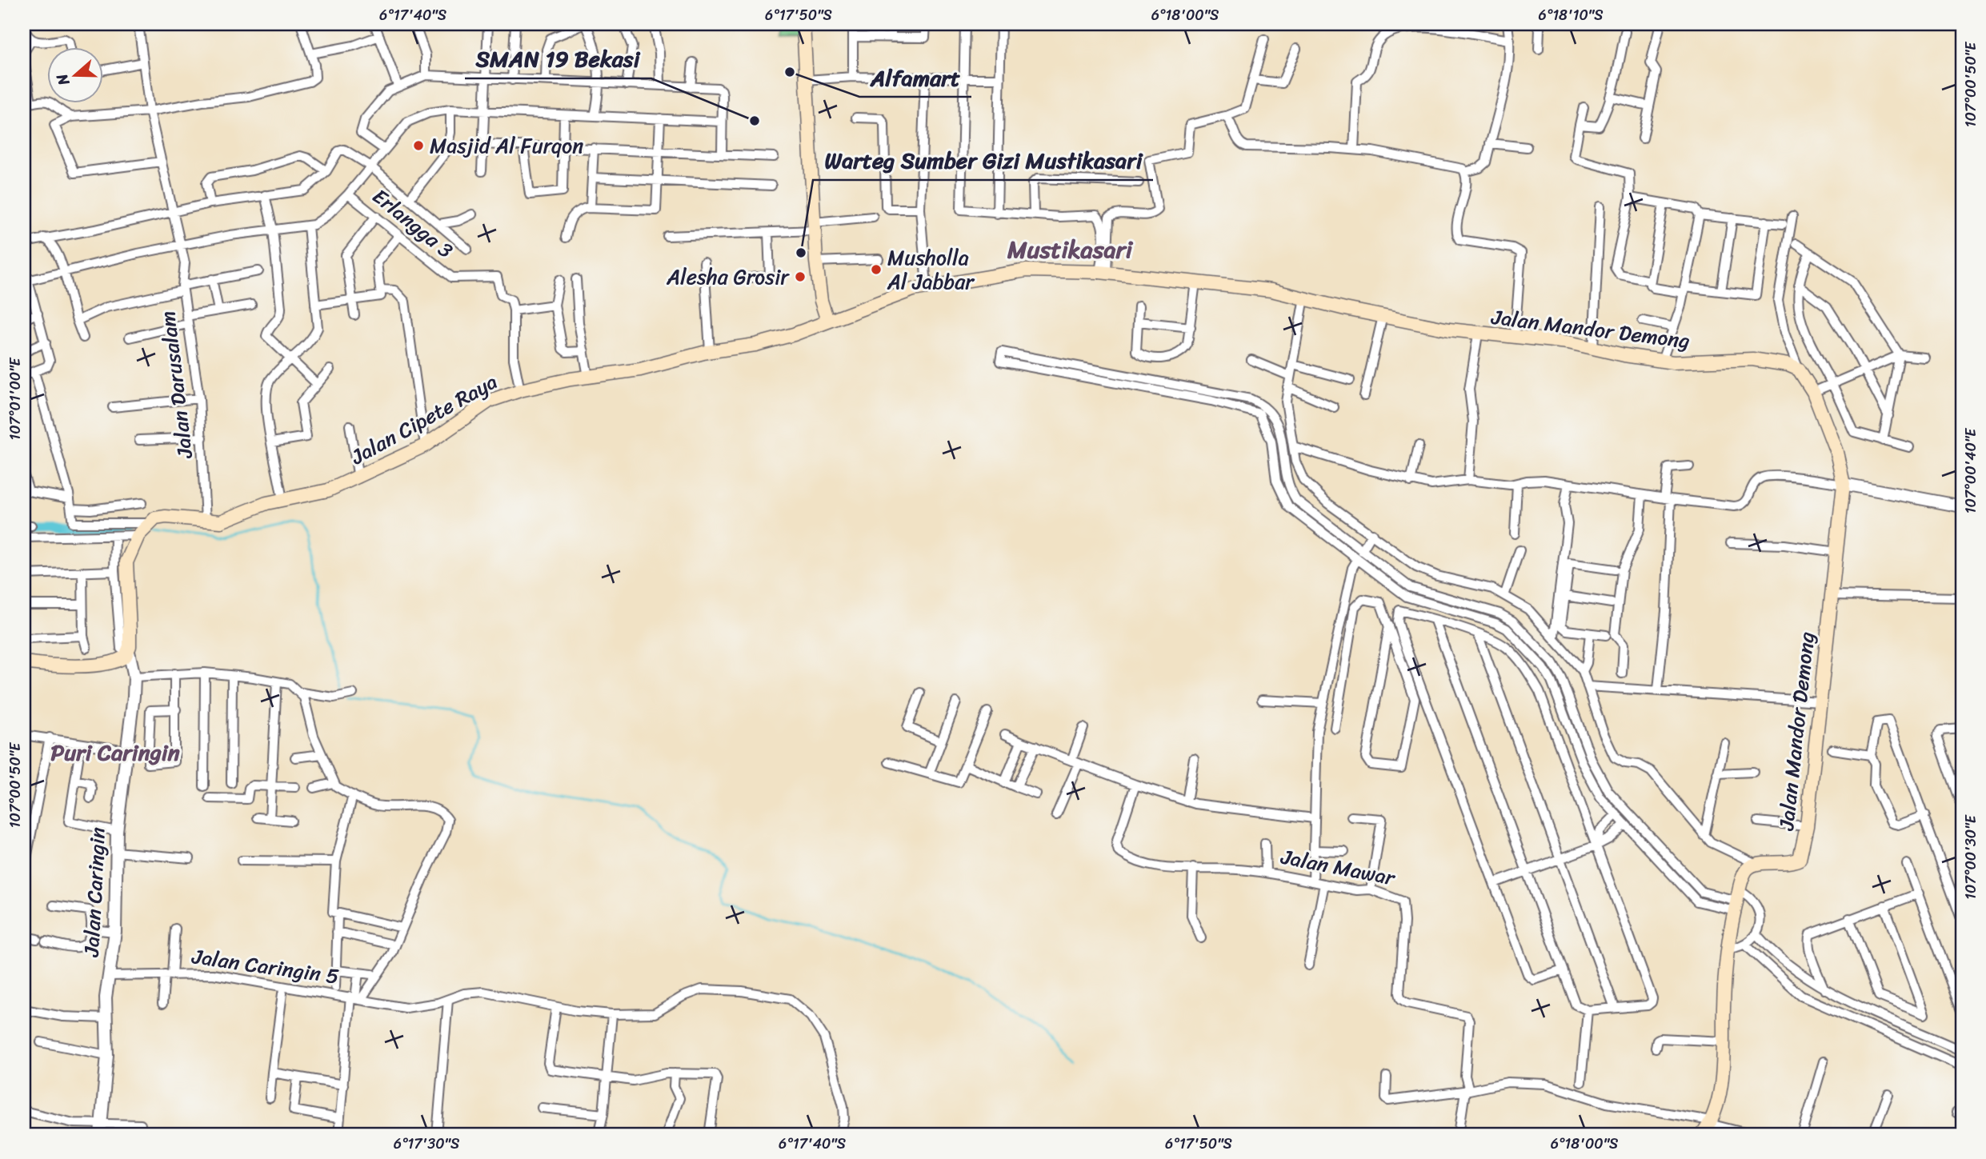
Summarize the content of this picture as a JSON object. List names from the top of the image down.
{
  "streets": {
    "main road": ["Jalan Mandor Demong", "Jalan Cipete Raya"],
    "street": [
      "Erlangga 3",
      "Jalan Darusalam",
      "Jalan Mawar",
      "Jalan Caringin",
      "Jalan Caringin 5"
    ]
  },
  "crossings": [
    ["Jalan Mandor Demong", "Jalan Cipete Raya"],
    ["Jalan Darusalam", "Jalan Cipete Raya"],
    ["Jalan Caringin", "Jalan Caringin 5"]
  ],
  "districts": ["Mustikasari", "Puri Caringin"],
  "places": [
    "Alfamart",
    "SMAN 19 Bekasi",
    "Masjid Al Furqon",
    "Warteg Sumber Gizi Mustikasari",
    "Musholla Al Jabbar",
    "Alesha Grosir"
  ],
  "north": "left",
  "coordinates": [
    "6°17'40\"S",
    "6°17'50\"S",
    "6°18'00\"S",
    "6°18'10\"S",
    "107°00'50\"E",
    "107°01'00\"E",
    "107°00'40\"E",
    "107°00'30\"E",
    "6°17'30\"S"
  ]
}
